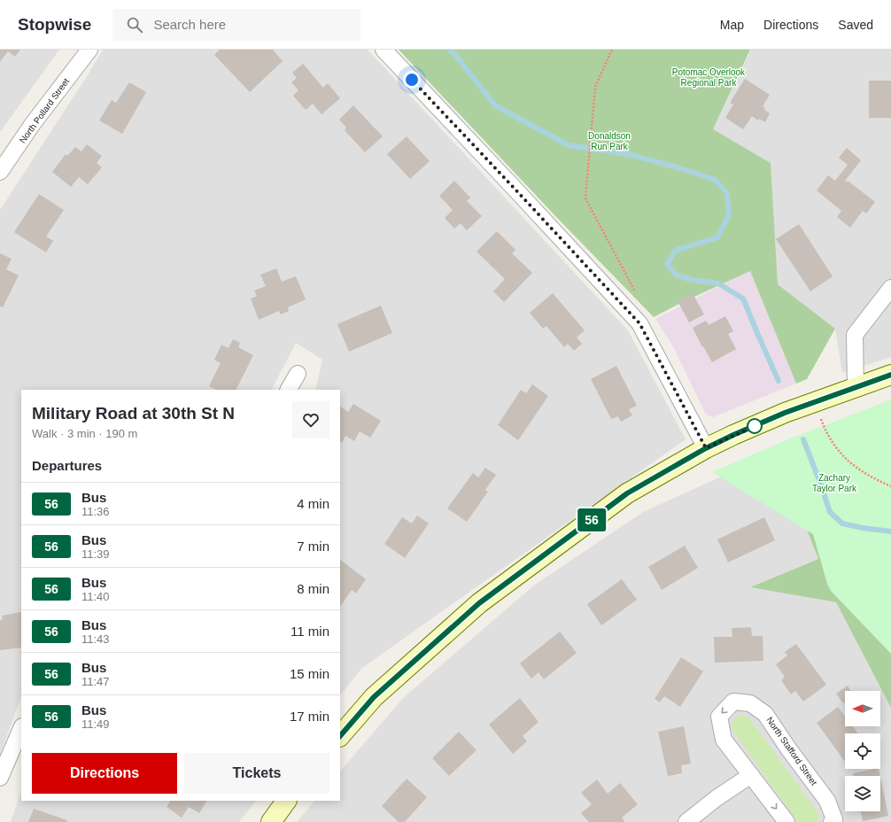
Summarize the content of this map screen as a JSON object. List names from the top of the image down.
{
  "streets": {
    "street": ["North Pollard Street", "North Stafford Street"]
  },
  "parks": ["Potomac Overlook Regional Park", "Donaldson Run Park", "Zachary Taylor Park"],
  "lines": ["bus line 56"],
  "north": "left",
  "page": {
    "header": "Stopwise",
    "search": "Search here",
    "nav": ["Map", "Directions", "Saved"],
    "on_map": "56",
    "heading": [
      ["Military Road at 30th St N", "Walk · 3 min · 190 m"],
      "Departures"
    ],
    "list": [
      {
        "mark": "56",
        "name": "Bus",
        "note": "11:36",
        "value": "4 min"
      },
      {
        "mark": "56",
        "name": "Bus",
        "note": "11:39",
        "value": "7 min"
      },
      {
        "mark": "56",
        "name": "Bus",
        "note": "11:40",
        "value": "8 min"
      },
      {
        "mark": "56",
        "name": "Bus",
        "note": "11:43",
        "value": "11 min"
      },
      {
        "mark": "56",
        "name": "Bus",
        "note": "11:47",
        "value": "15 min"
      },
      {
        "mark": "56",
        "name": "Bus",
        "note": "11:49",
        "value": "17 min"
      }
    ],
    "buttons": ["Directions", "Tickets"]
  }
}
